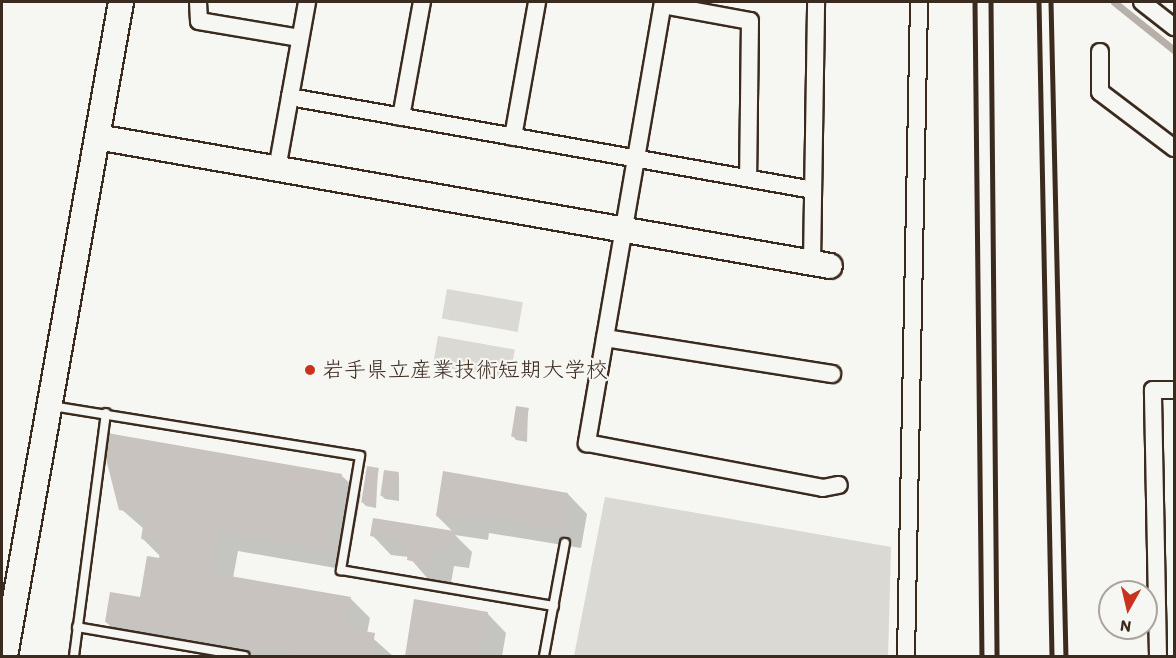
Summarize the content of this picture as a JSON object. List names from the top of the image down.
{
  "places": ["岩手県立産業技術短期大学校"],
  "north": "bottom"
}
